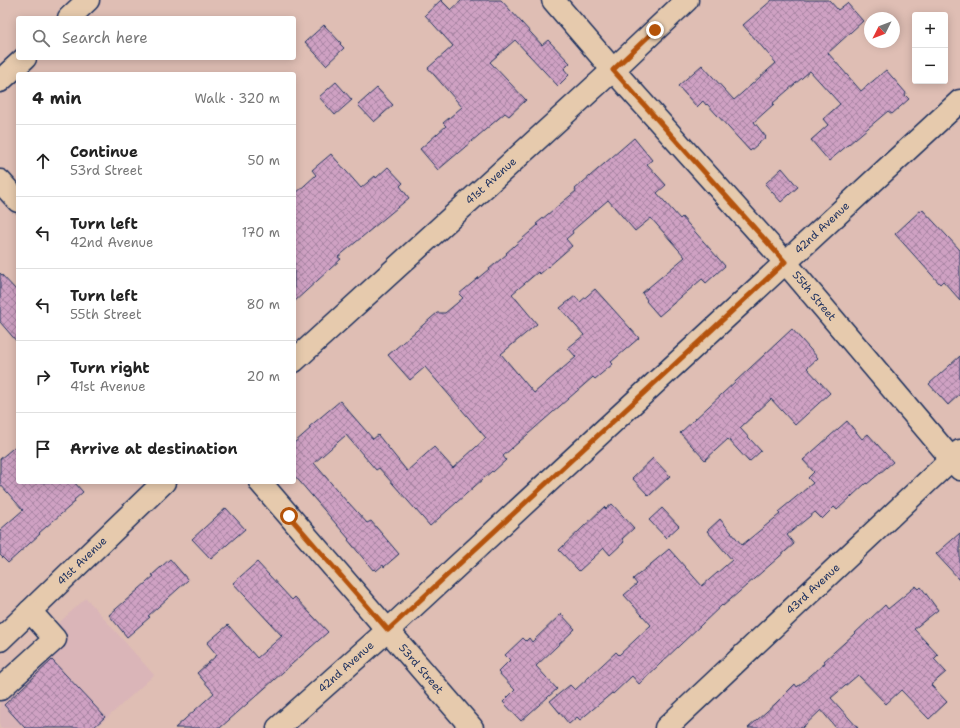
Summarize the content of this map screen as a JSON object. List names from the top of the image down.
{
  "streets": {
    "street": [
      "41st Avenue",
      "42nd Avenue",
      "55th Street",
      "43rd Avenue",
      "53rd Street"
    ]
  },
  "crossings": [
    ["41st Avenue", "55th Street"],
    ["42nd Avenue", "55th Street"],
    ["42nd Avenue", "53rd Street"],
    ["55th Street", "43rd Avenue"]
  ],
  "north": "bottom left",
  "page": {
    "map_buttons": ["+", "−"],
    "search": "Search here",
    "heading": ["4 min", "Walk · 320 m"],
    "list": [
      ["Continue", "53rd Street", "50 m"],
      ["Turn left", "42nd Avenue", "170 m"],
      ["Turn left", "55th Street", "80 m"],
      ["Turn right", "41st Avenue", "20 m"],
      "Arrive at destination"
    ]
  }
}
